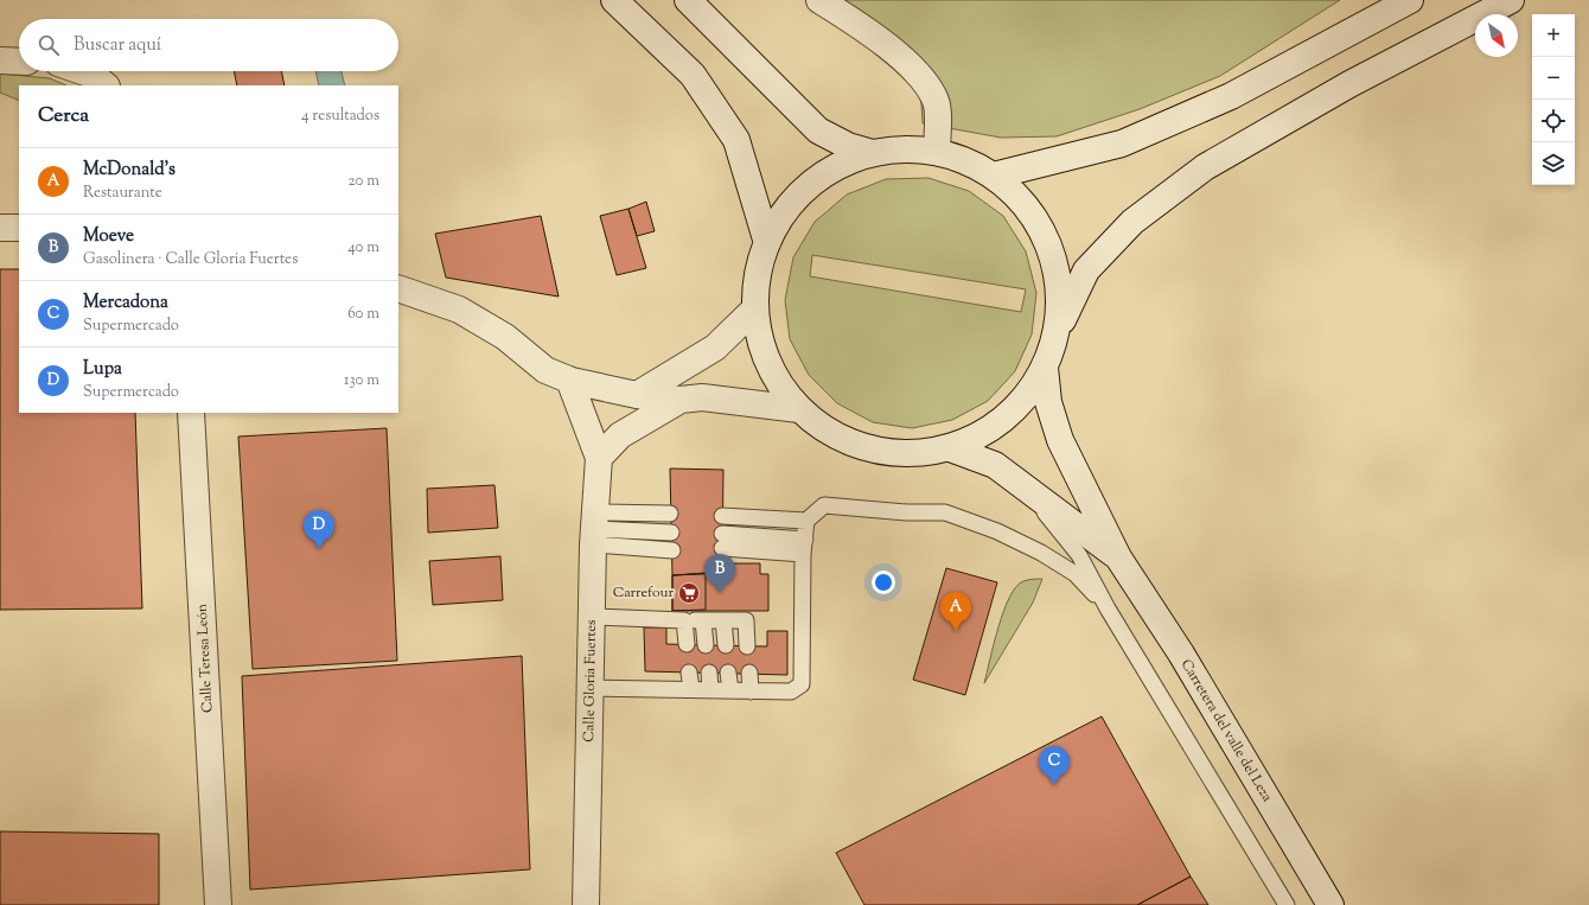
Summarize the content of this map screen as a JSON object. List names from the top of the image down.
{
  "streets": {
    "main road": ["Calle Teresa León", "Calle Gloria Fuertes", "Carretera del valle del Leza"]
  },
  "places": {
    "supermarket": ["Carrefour"]
  },
  "north": "bottom right",
  "page": {
    "map_buttons": ["+", "−"],
    "search": "Buscar aquí",
    "heading": ["Cerca", "4 resultados"],
    "list": [
      {
        "mark": "A",
        "name": "McDonald's",
        "note": "Restaurante",
        "value": "20 m"
      },
      {
        "mark": "B",
        "name": "Moeve",
        "note": "Gasolinera · Calle Gloria Fuertes",
        "value": "40 m"
      },
      {
        "mark": "C",
        "name": "Mercadona",
        "note": "Supermercado",
        "value": "60 m"
      },
      {
        "mark": "D",
        "name": "Lupa",
        "note": "Supermercado",
        "value": "130 m"
      }
    ],
    "pins": [
      "D",
      "B",
      "A",
      "C"
    ]
  }
}
